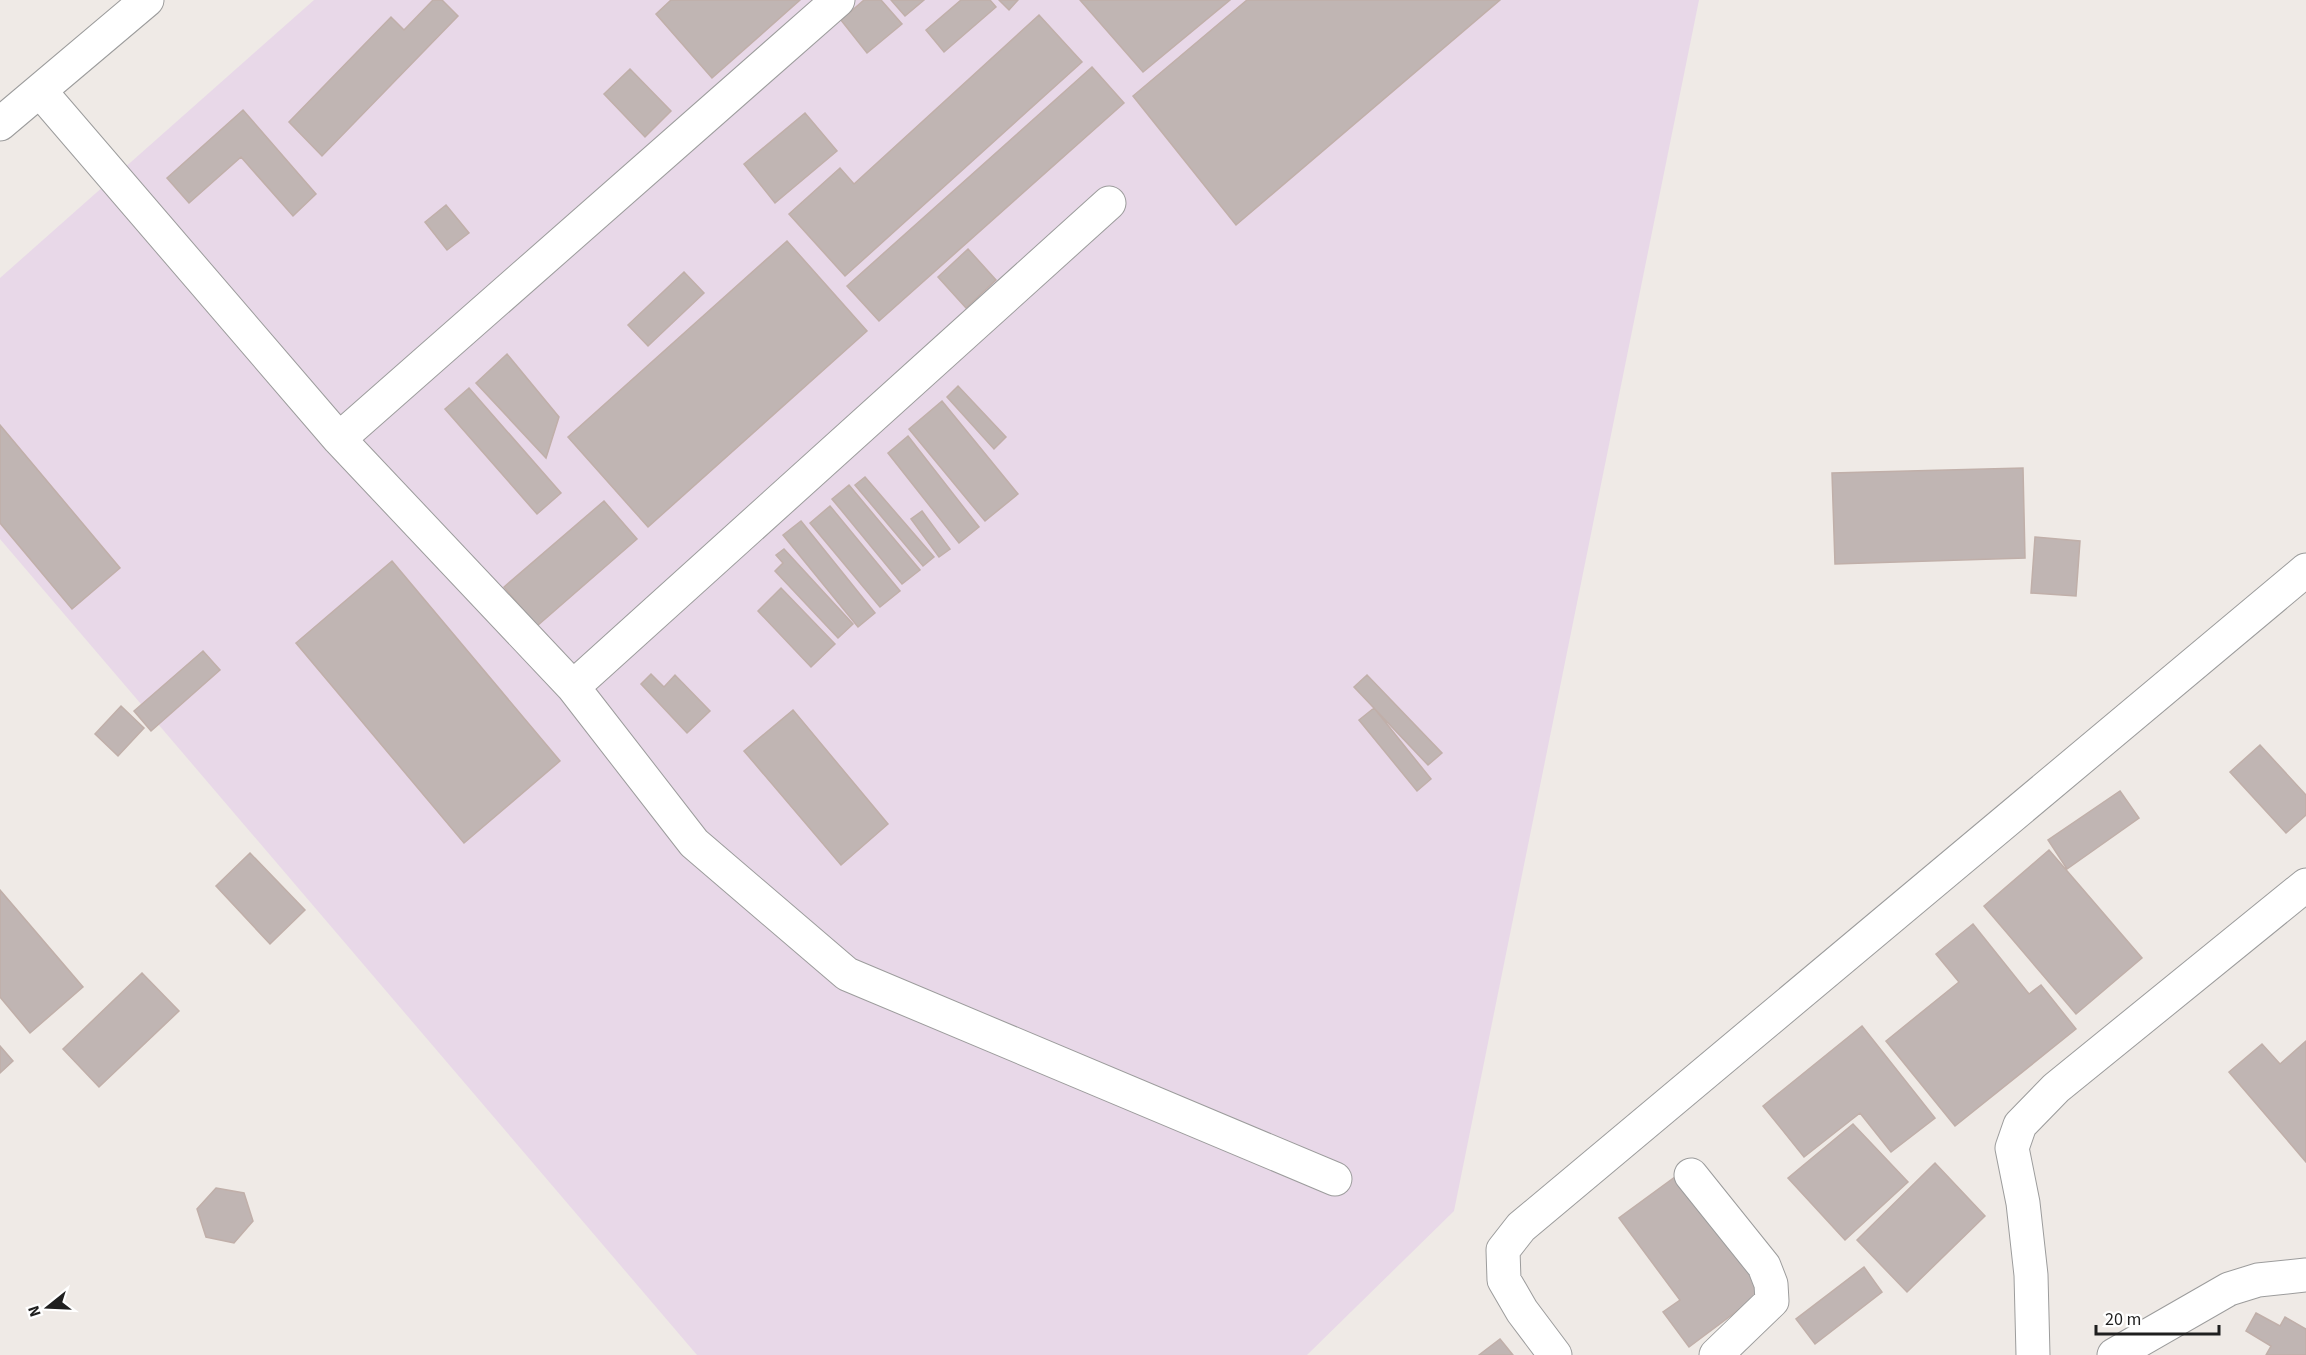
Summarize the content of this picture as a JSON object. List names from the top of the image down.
{
  "scale_bar": "20 m",
  "north": "left"
}
